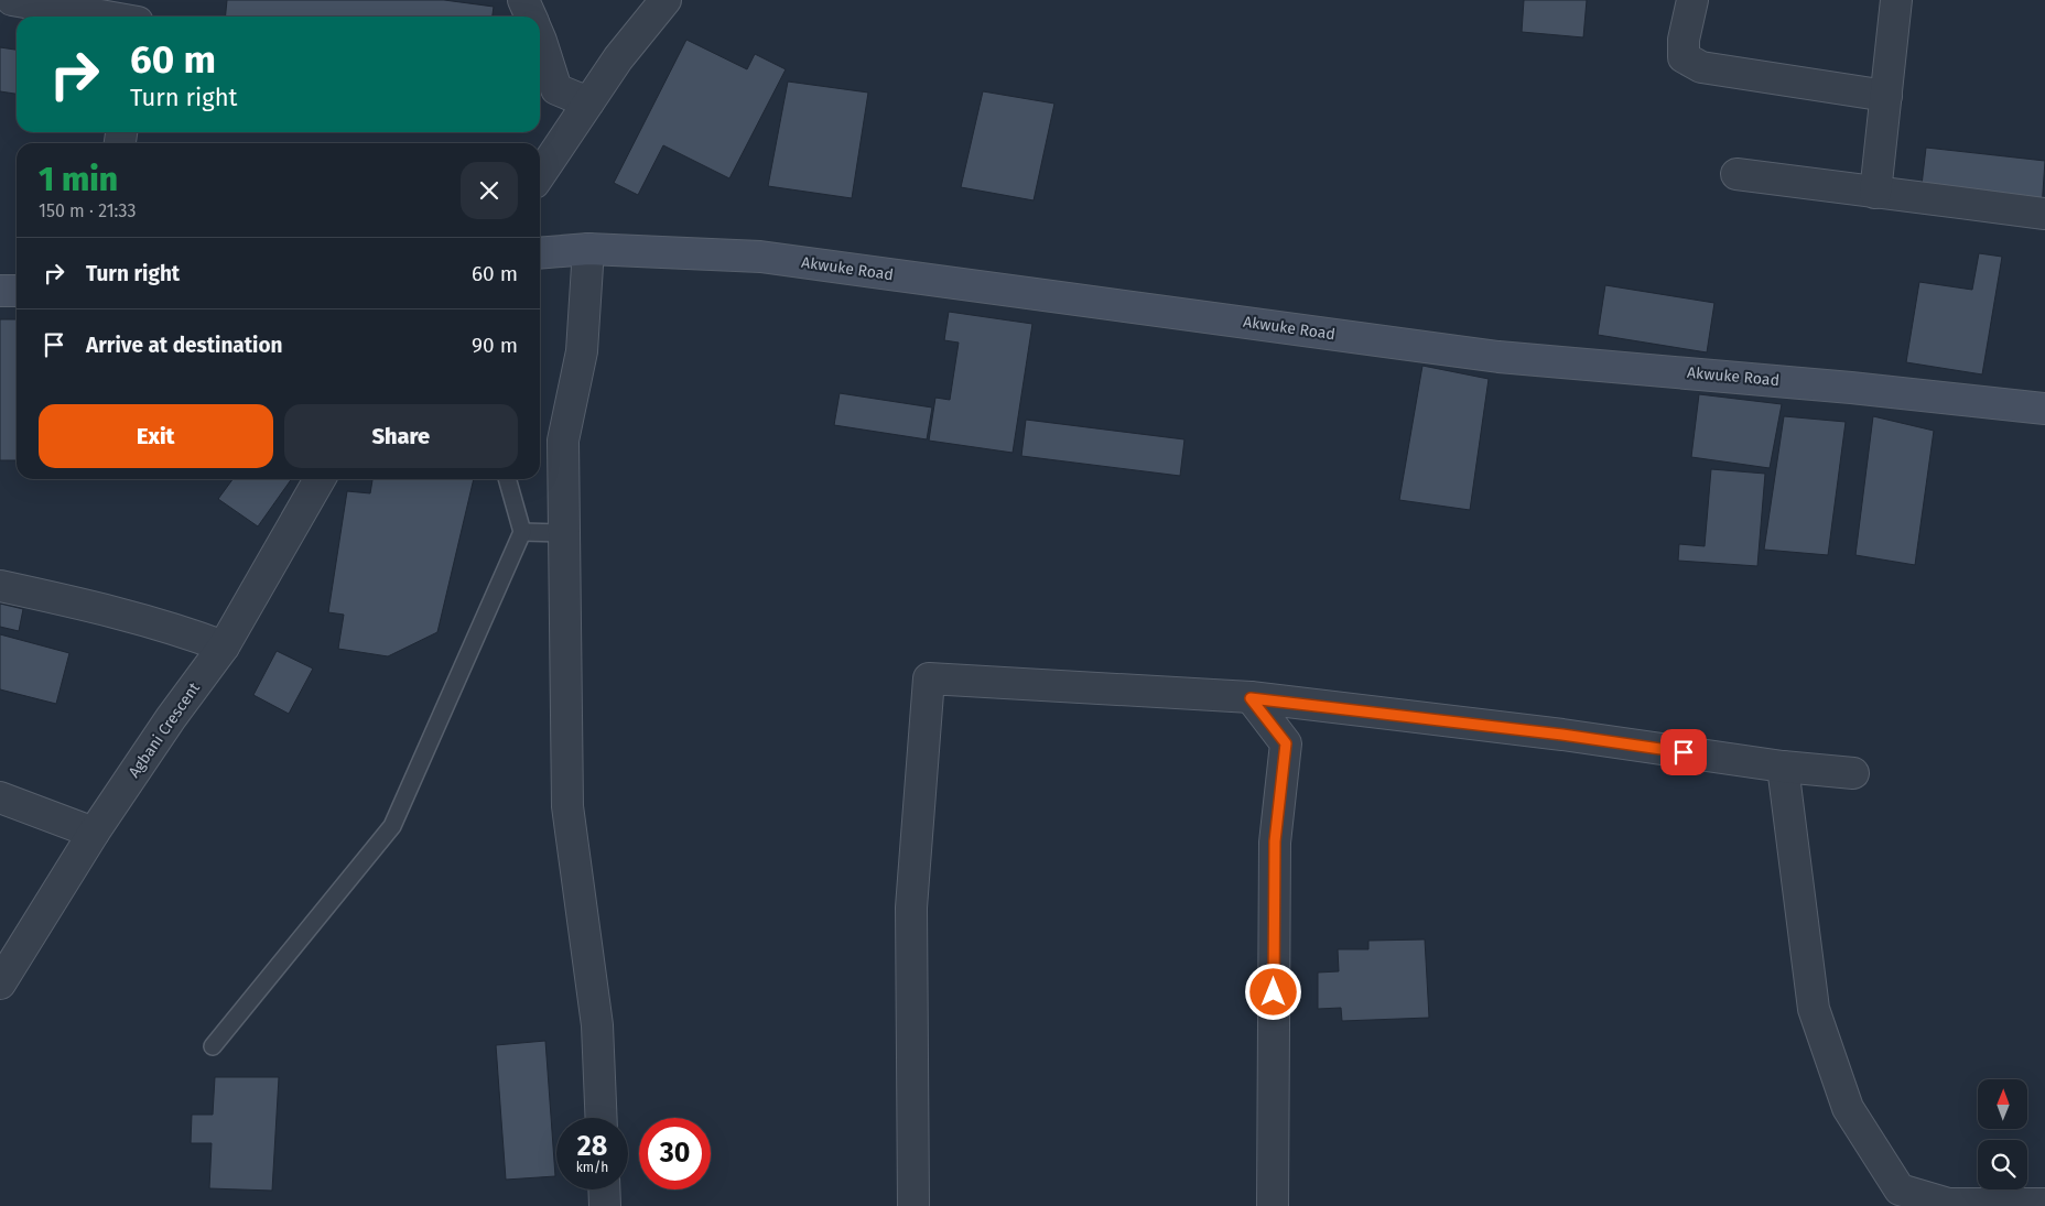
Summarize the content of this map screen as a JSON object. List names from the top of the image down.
{
  "streets": {
    "main road": ["Akwuke Road"],
    "street": ["Agbani Crescent"]
  },
  "north": "top",
  "page": {
    "turn": ["60 m", "Turn right"],
    "heading": ["1 min", "150 m · 21:33"],
    "list": [
      {
        "name": "Turn right",
        "value": "60 m"
      },
      {
        "name": "Arrive at destination",
        "value": "90 m"
      }
    ],
    "buttons": ["Exit", "Share"],
    "speed": "28 km/h",
    "limit": "30"
  }
}
